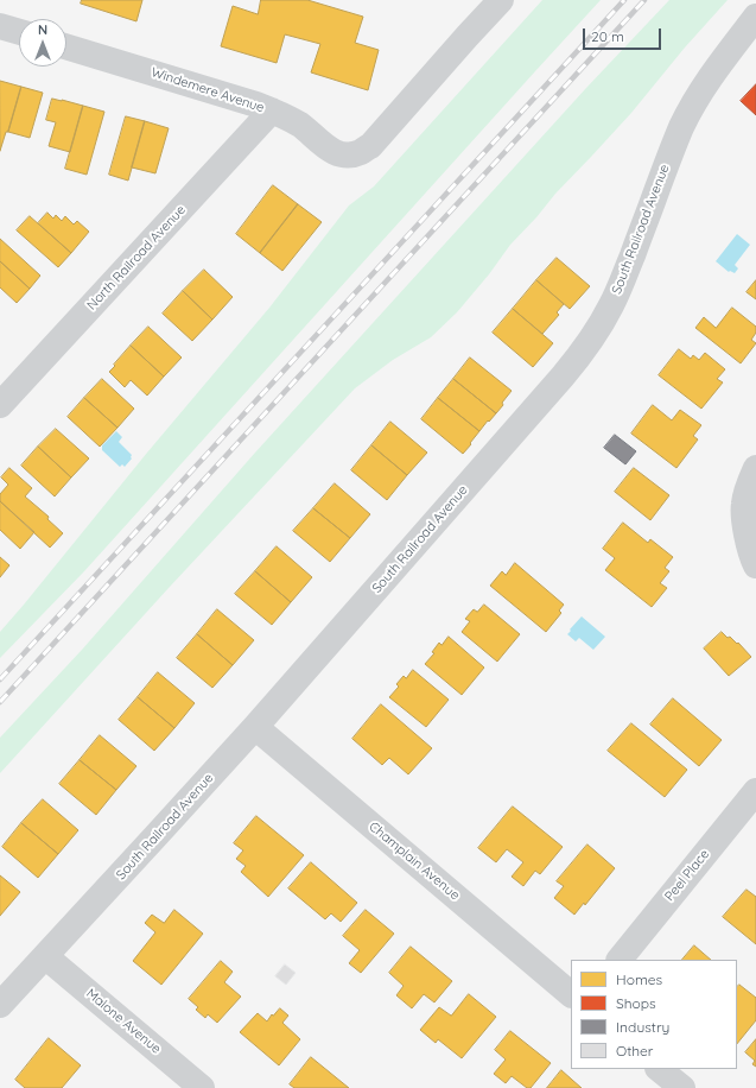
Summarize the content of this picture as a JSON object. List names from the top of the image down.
{
  "streets": {
    "street": [
      "Windemere Avenue",
      "South Railroad Avenue",
      "North Railroad Avenue",
      "Champlain Avenue",
      "Peel Place",
      "Malone Avenue"
    ]
  },
  "crossings": [
    ["Windemere Avenue", "North Railroad Avenue"],
    ["South Railroad Avenue", "Champlain Avenue"],
    ["South Railroad Avenue", "Malone Avenue"]
  ],
  "legend": [
    "Homes",
    "Shops",
    "Industry",
    "Other"
  ],
  "scale_bar": "20 m",
  "north": "top"
}
